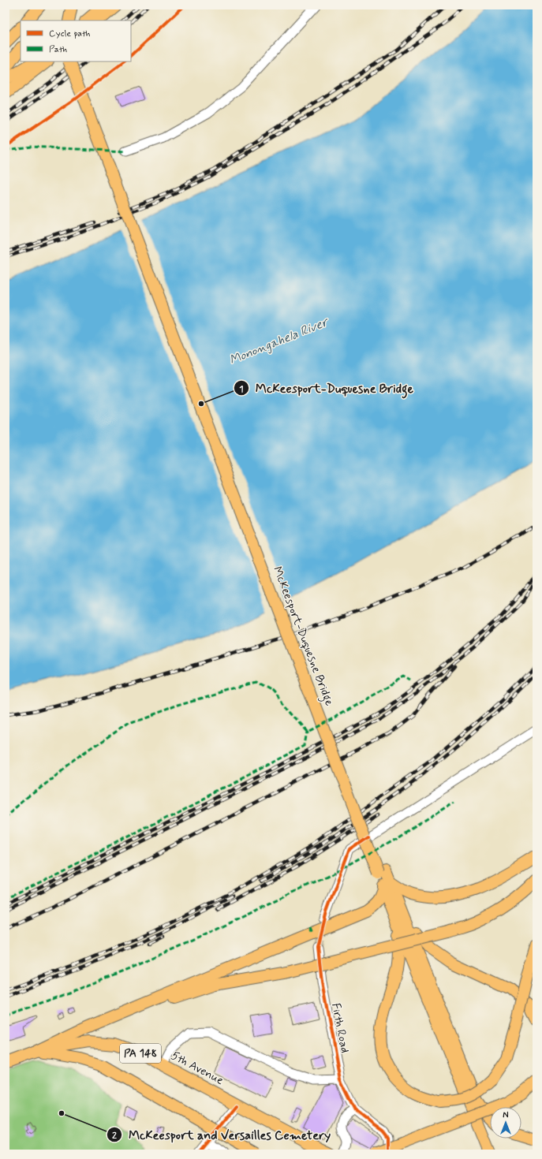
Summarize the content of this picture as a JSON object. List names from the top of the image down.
{
  "streets": {
    "main road": ["McKeesport-Duquesne Bridge", "PA 148", "5th Avenue"],
    "street": ["Firth Road"]
  },
  "water": ["Monongahela River"],
  "places": ["McKeesport-Duquesne Bridge", "McKeesport and Versailles Cemetery"],
  "legend": ["Cycle path", "Path"],
  "north": "top"
}
